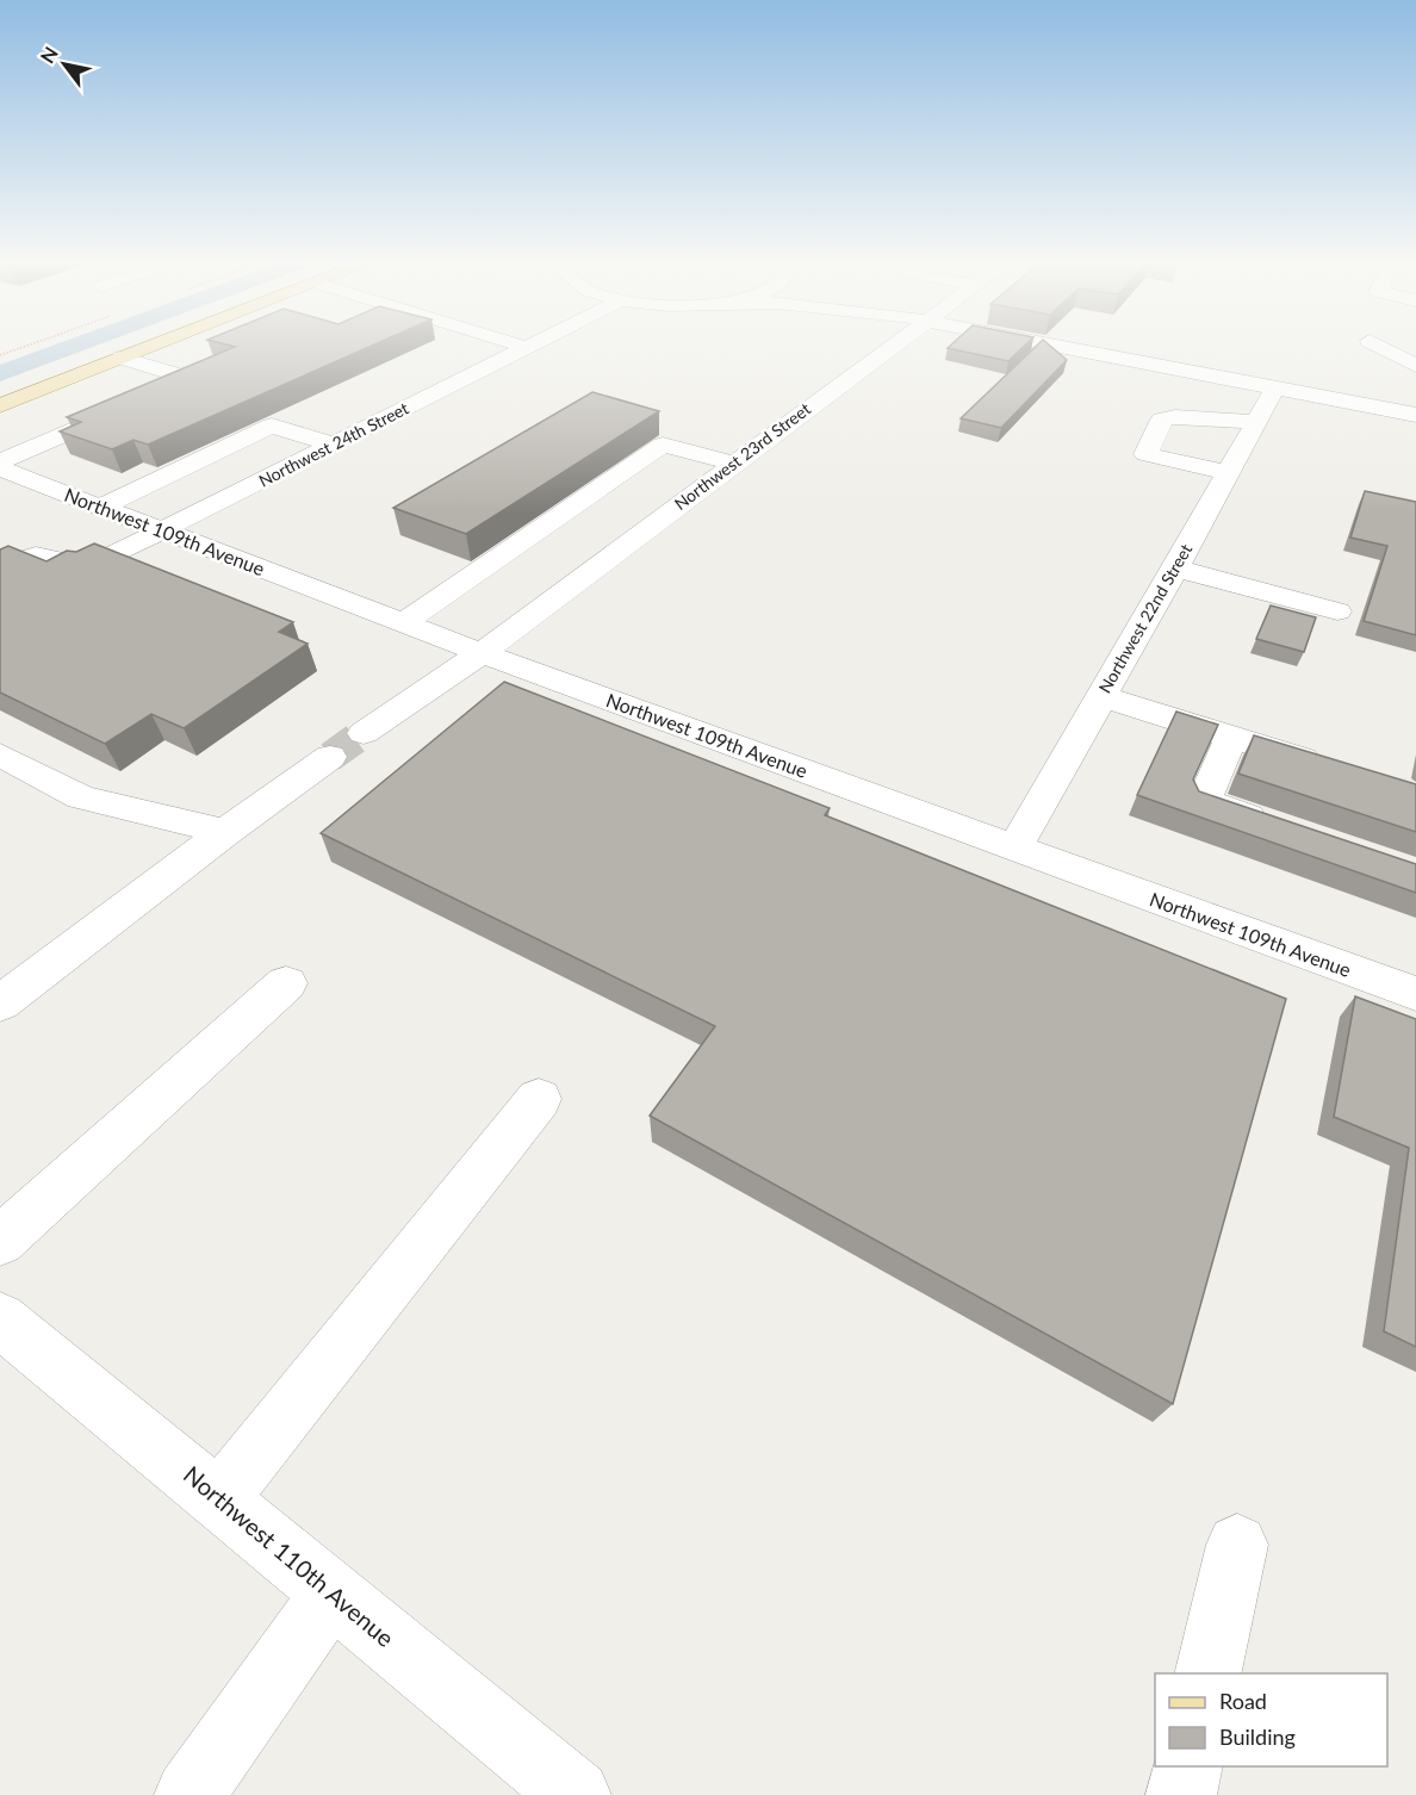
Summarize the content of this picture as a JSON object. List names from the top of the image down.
{
  "streets": {
    "street": [
      "Northwest 24th Street",
      "Northwest 23rd Street",
      "Northwest 109th Avenue",
      "Northwest 22nd Street",
      "Northwest 110th Avenue"
    ]
  },
  "crossings": [
    ["Northwest 24th Street", "Northwest 109th Avenue"],
    ["Northwest 23rd Street", "Northwest 109th Avenue"],
    ["Northwest 109th Avenue", "Northwest 22nd Street"]
  ],
  "legend": ["Road", "Building"],
  "north": "top left"
}
